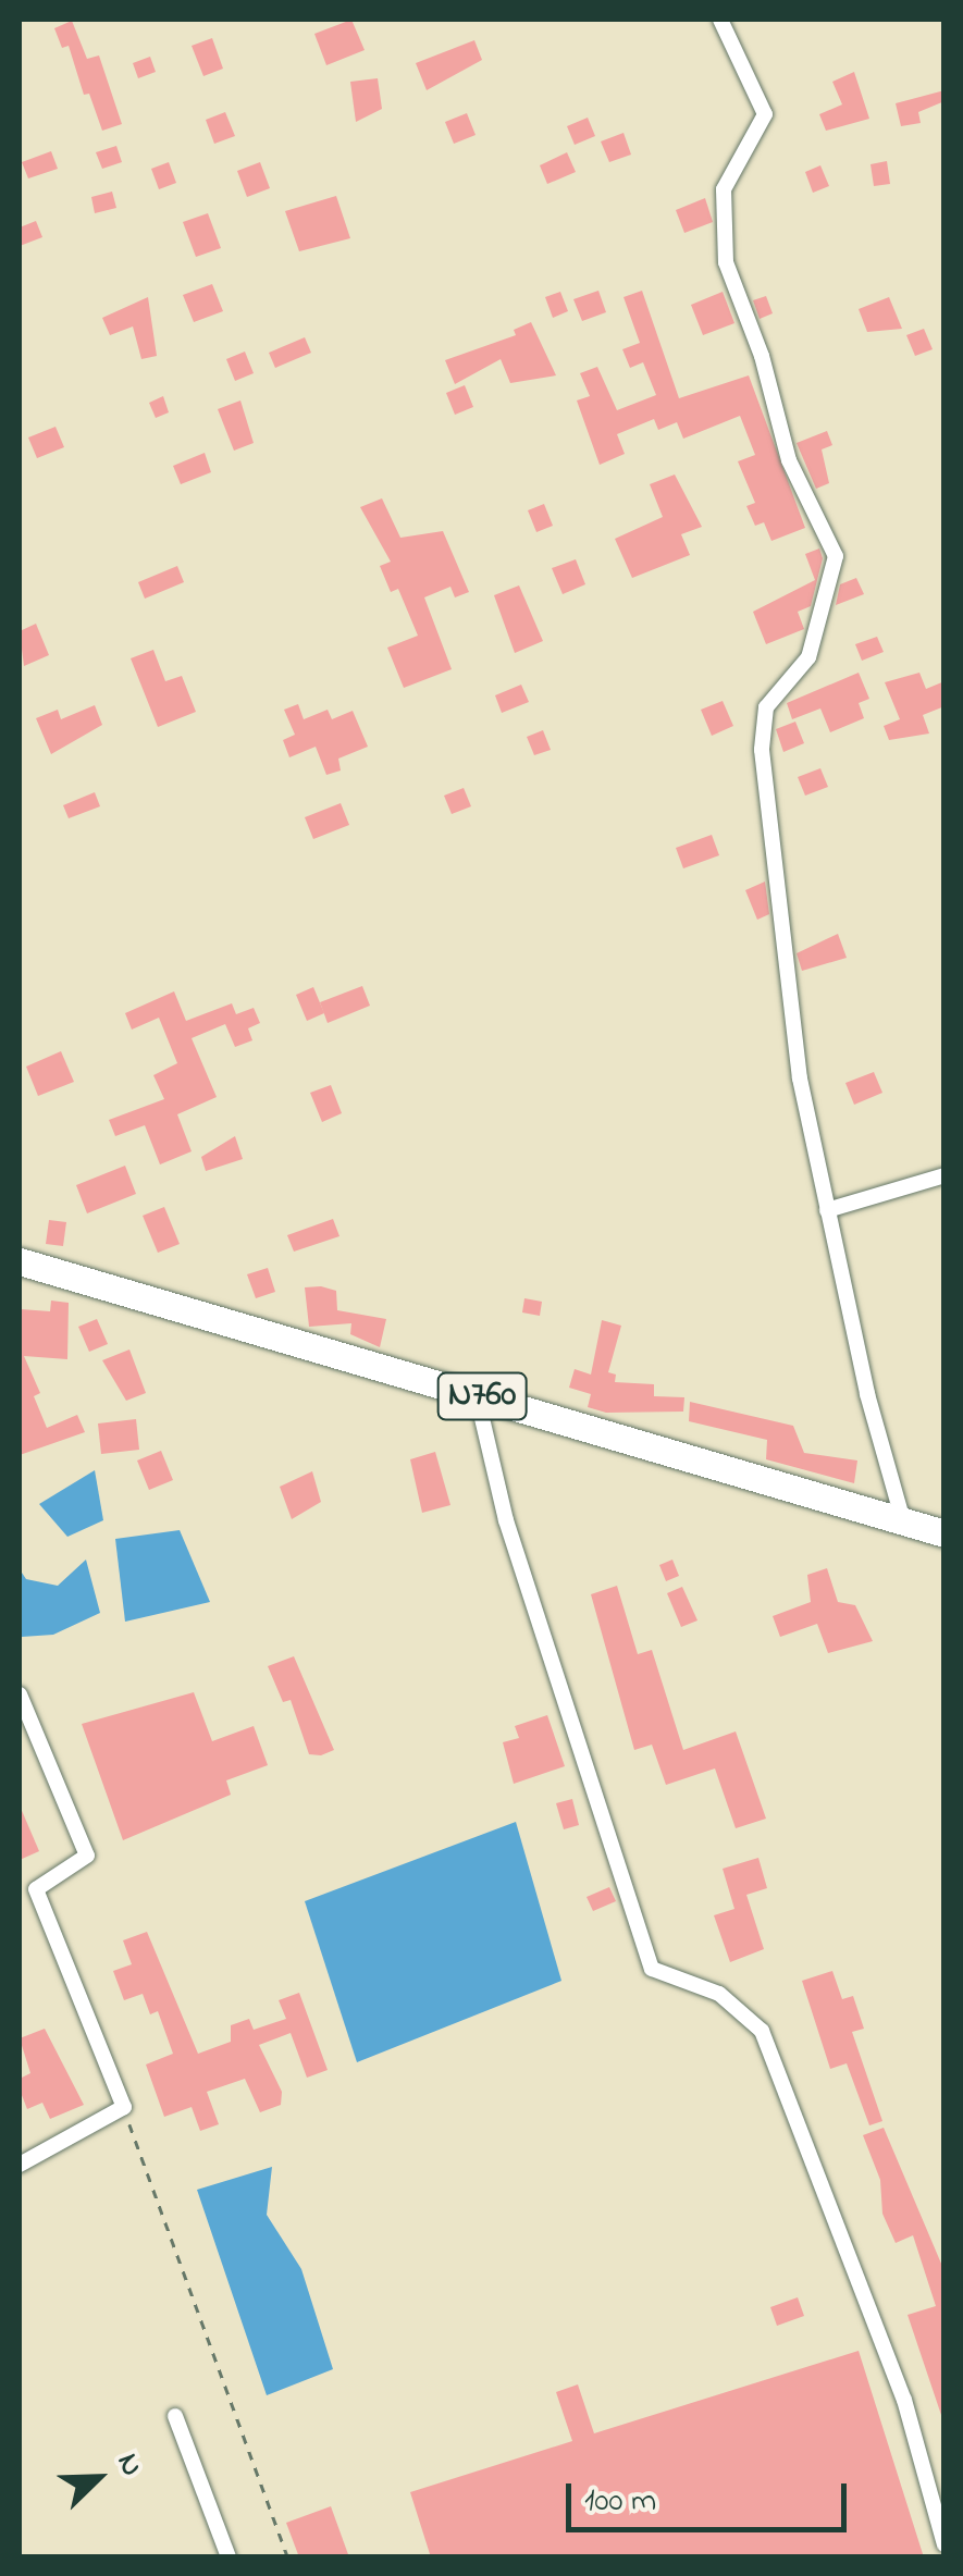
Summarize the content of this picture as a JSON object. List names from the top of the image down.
{
  "streets": {
    "highway": ["N760"]
  },
  "scale_bar": "100 m",
  "north": "top right"
}
